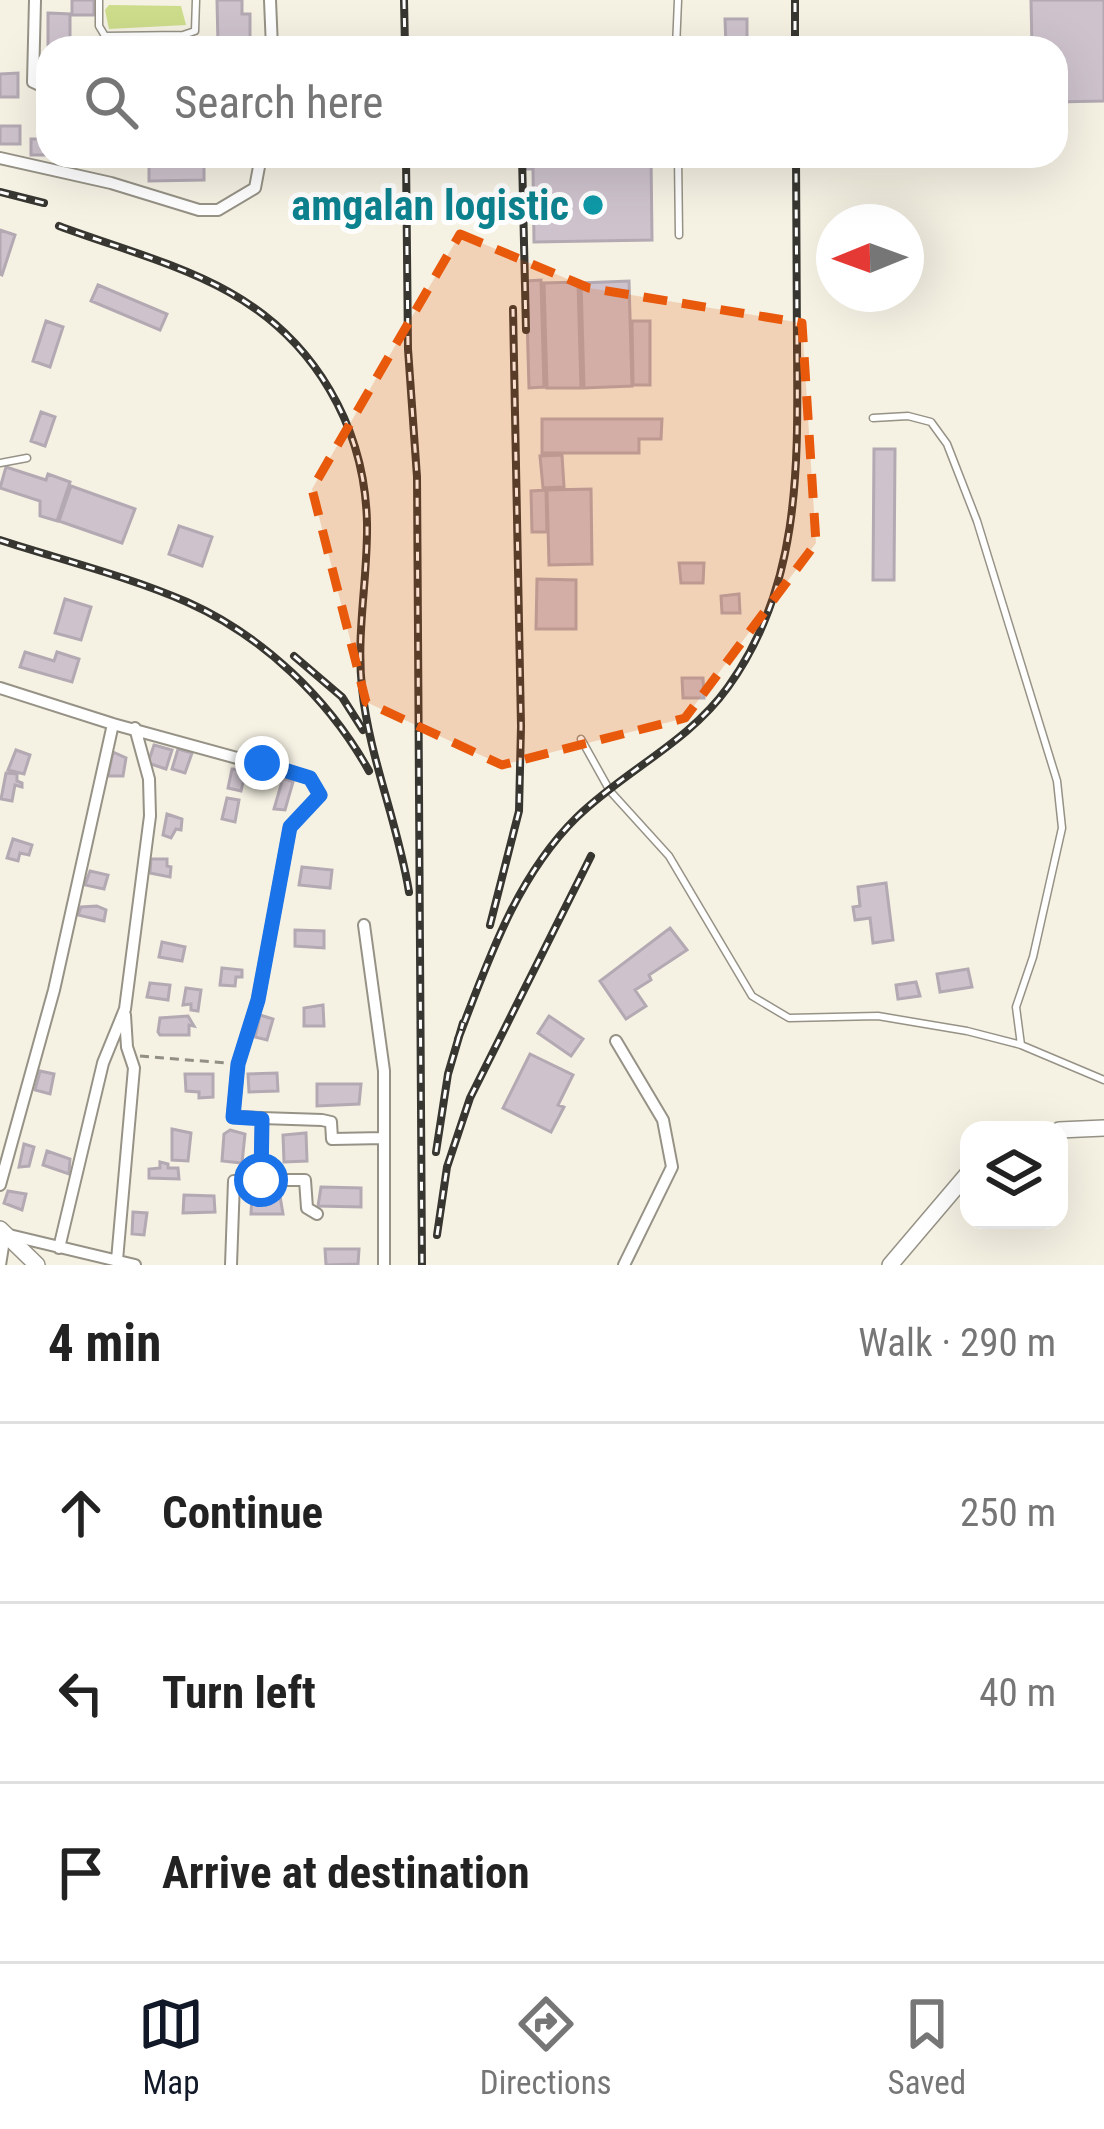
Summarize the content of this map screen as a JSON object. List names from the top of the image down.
{
  "places": ["amgalan logistic"],
  "north": "left",
  "page": {
    "search": "Search here",
    "heading": ["4 min", "Walk · 290 m"],
    "list": [
      ["Continue", "250 m"],
      ["Turn left", "40 m"],
      "Arrive at destination"
    ],
    "nav": ["Map", "Directions", "Saved"]
  }
}
